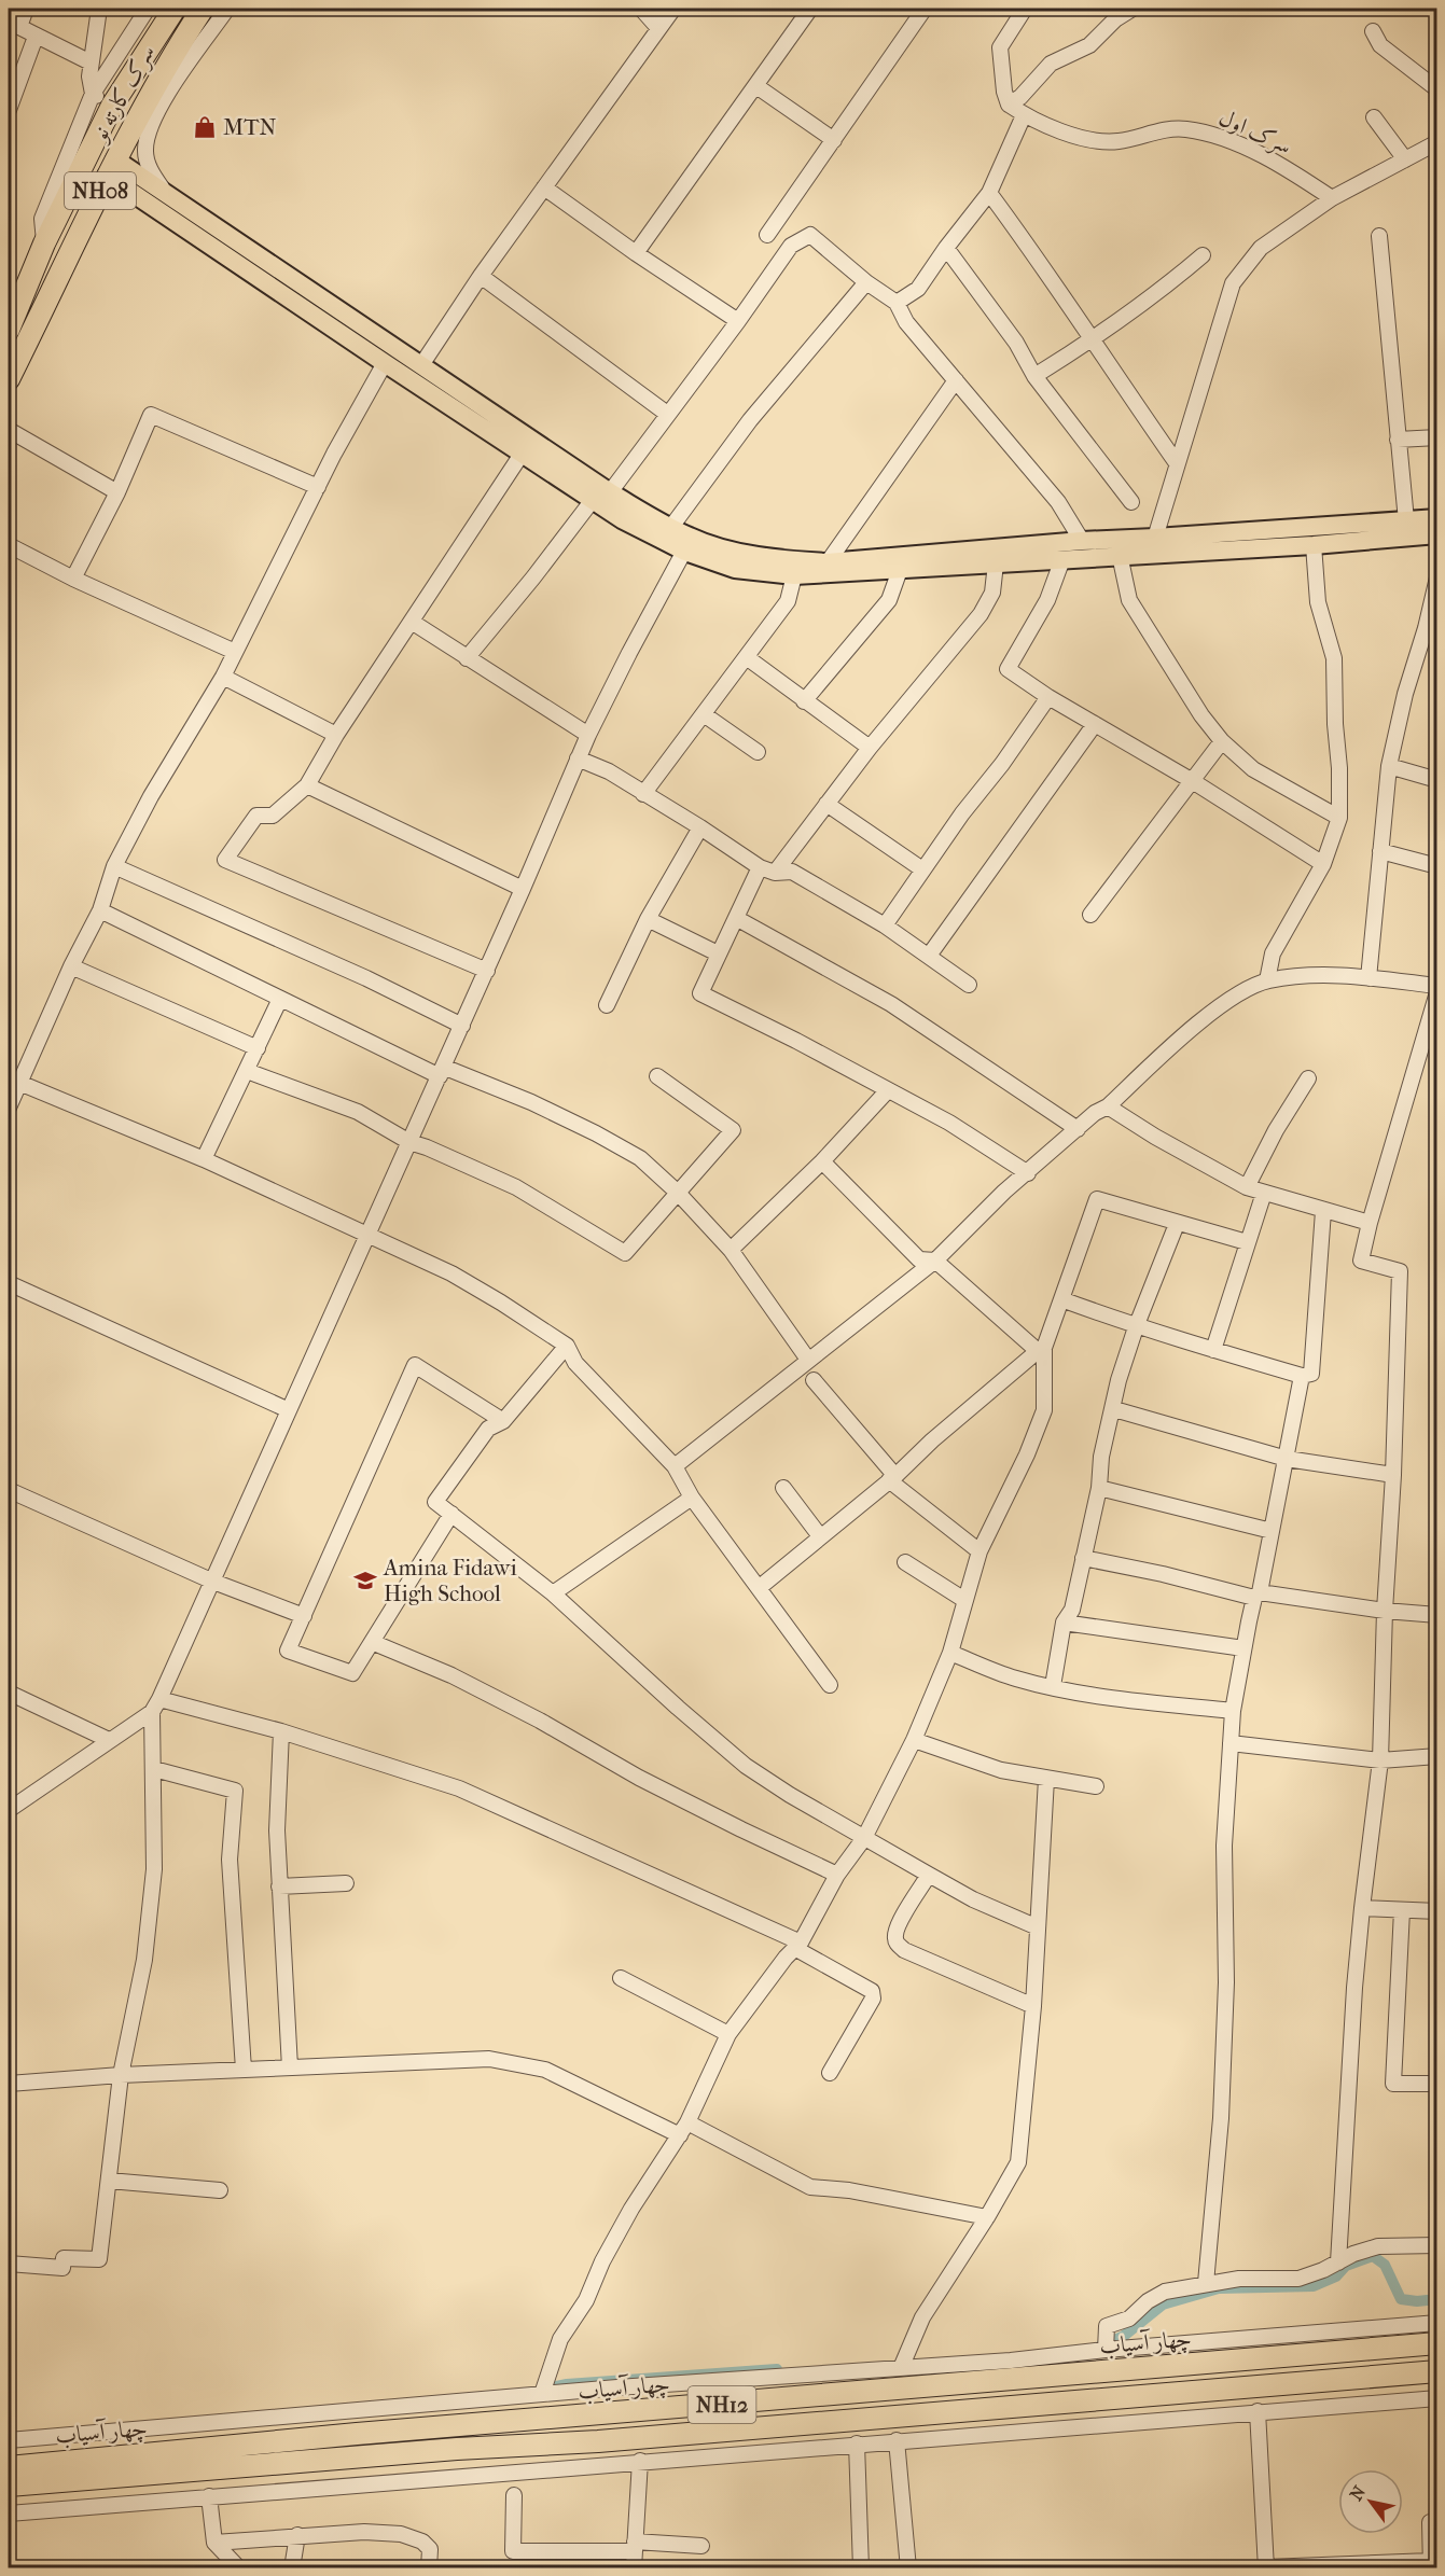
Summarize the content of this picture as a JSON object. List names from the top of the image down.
{
  "streets": {
    "highway": [
      "سرک کارته نو",
      "NH08",
      "چهار آسیاب",
      "NH12"
    ],
    "street": ["سرک اول"]
  },
  "places": {
    "shop": ["MTN"],
    "school or university": ["Amina Fidawi High School"]
  },
  "north": "top left"
}
